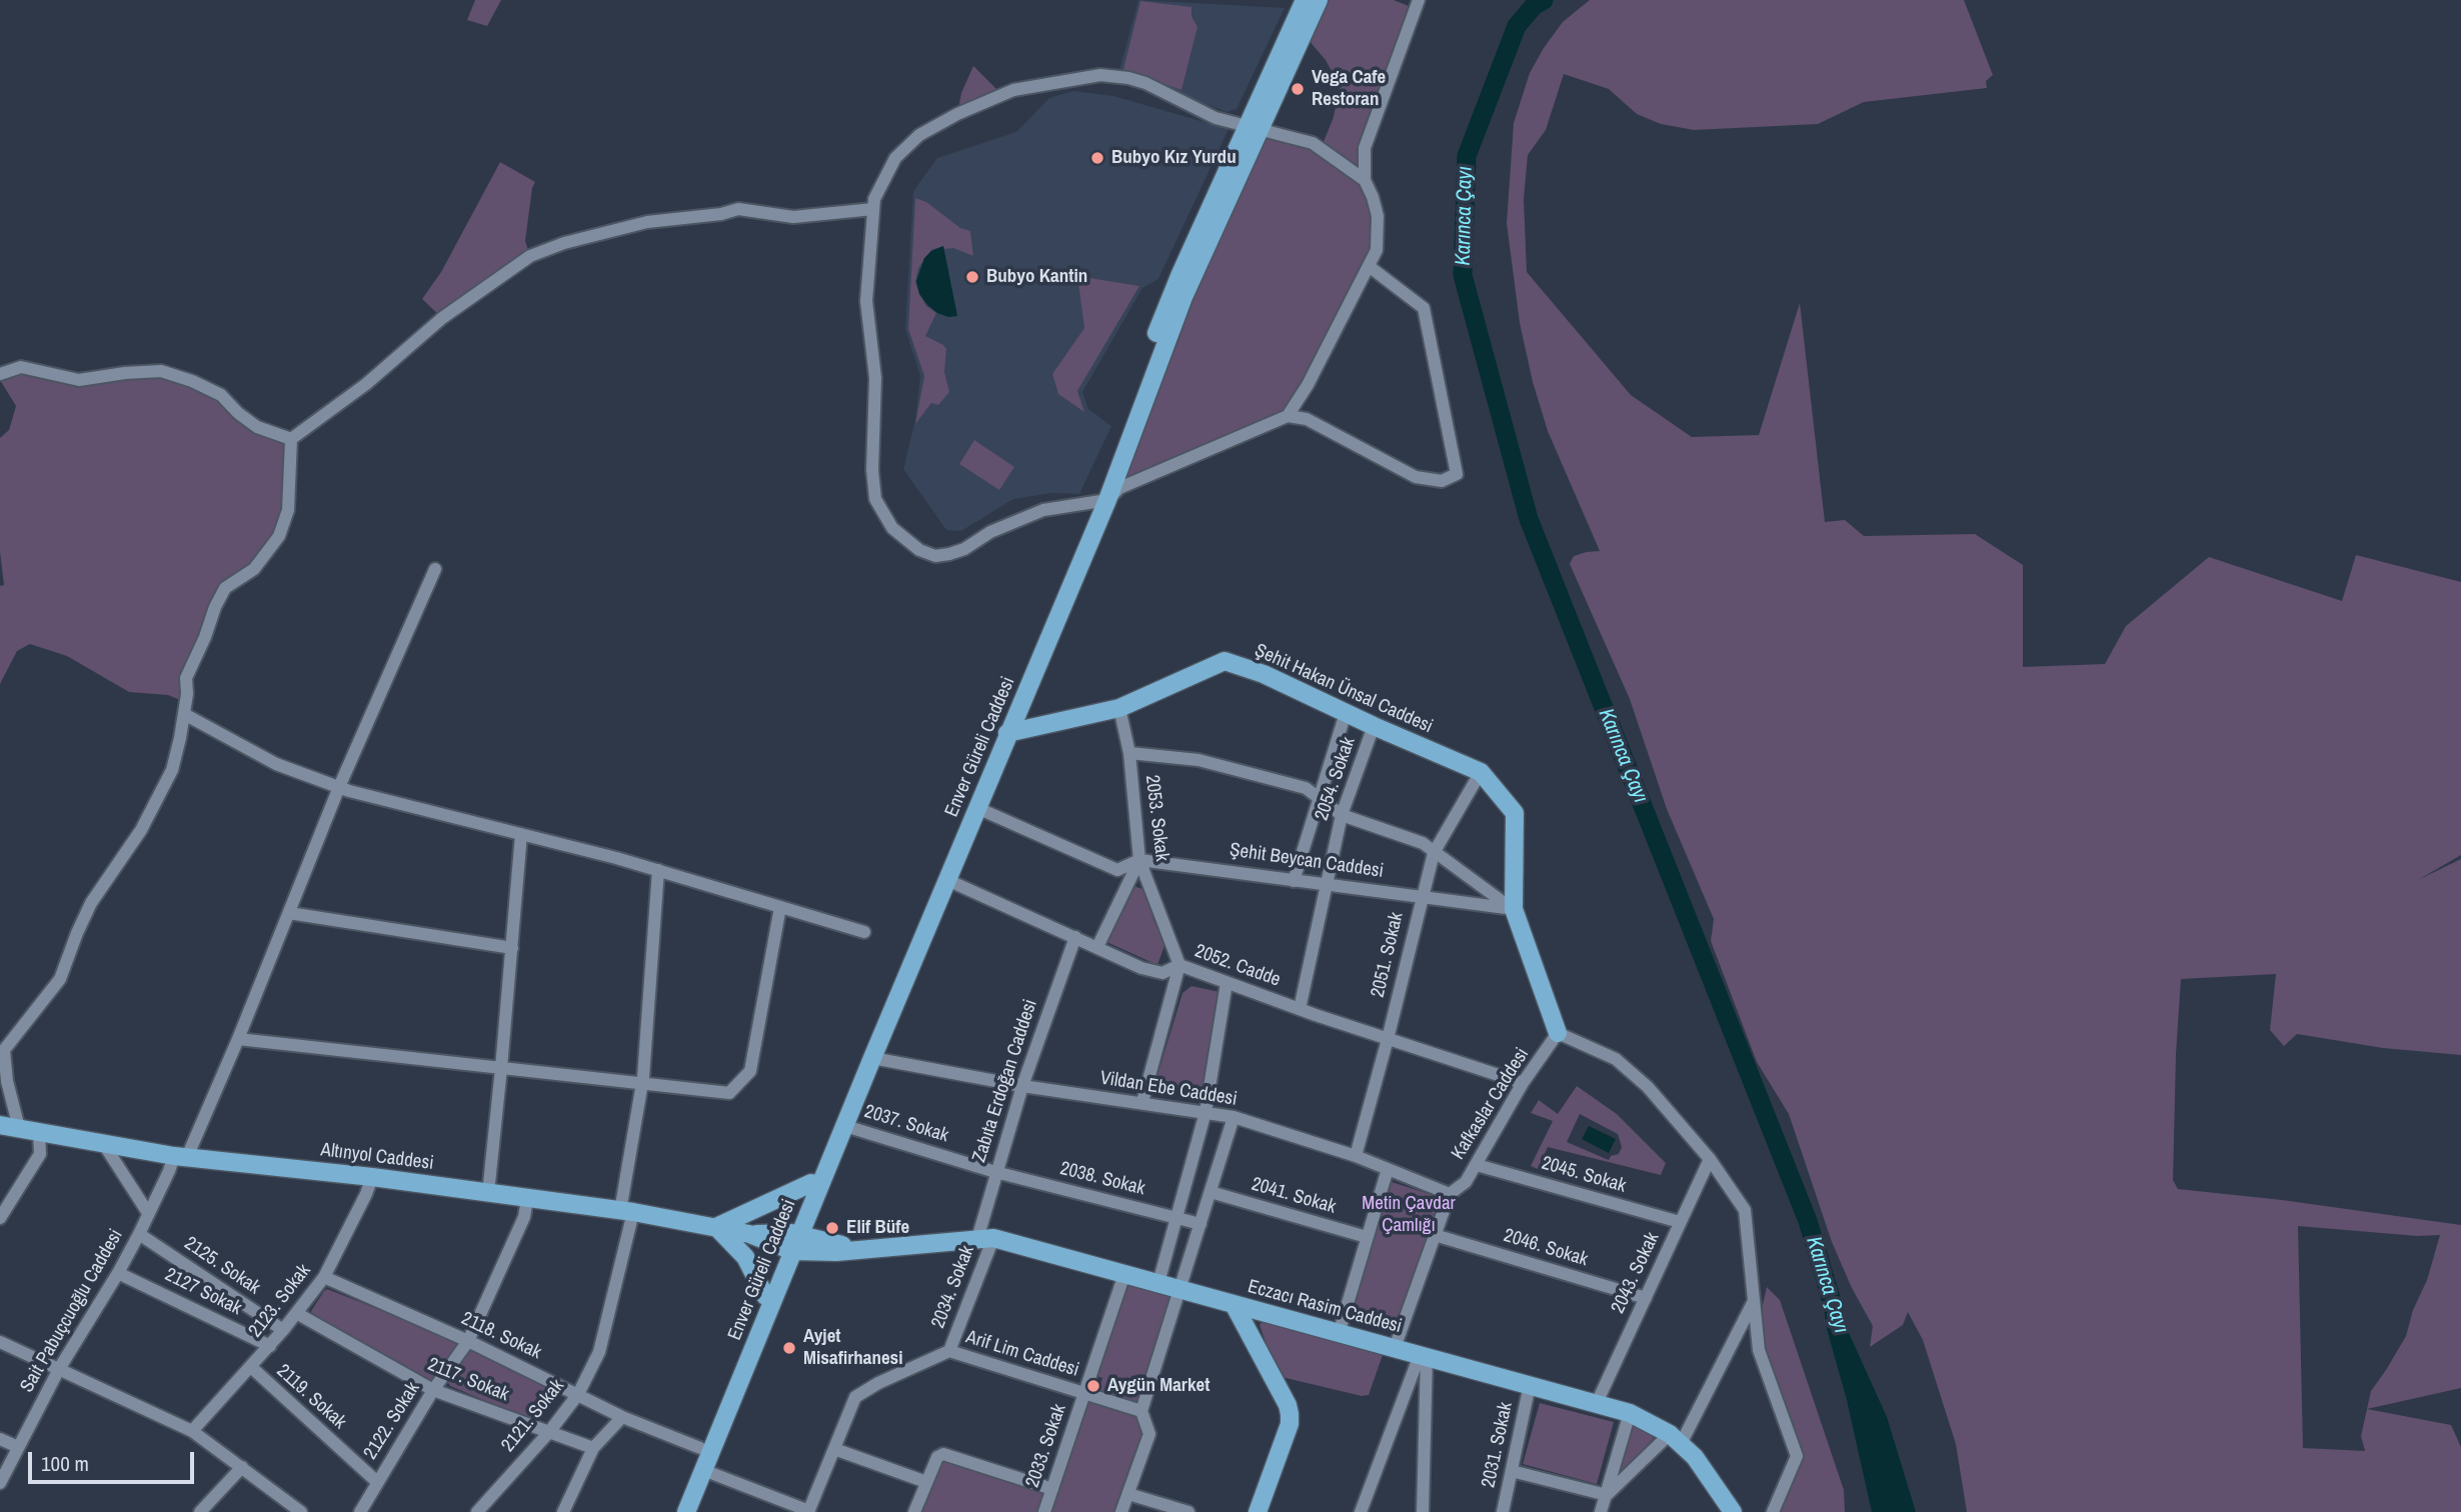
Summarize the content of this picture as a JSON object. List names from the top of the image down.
{
  "streets": {
    "main road": [
      "Şehit Hakan Ünsal Caddesi",
      "Enver Güreli Caddesi",
      "Altınyol Caddesi",
      "Eczacı Rasim Caddesi"
    ],
    "street": [
      "2054. Sokak",
      "2053. Sokak",
      "Şehit Beycan Caddesi",
      "2051. Sokak",
      "2052. Cadde",
      "Zabıta Erdoğan Caddesi",
      "Vildan Ebe Caddesi",
      "Kafkaslar Caddesi",
      "2037. Sokak",
      "2045. Sokak",
      "2038. Sokak",
      "2041. Sokak",
      "2046. Sokak",
      "2125. Sokak",
      "2043. Sokak",
      "2034. Sokak",
      "2127 Sokak",
      "2123. Sokak",
      "Sait Pabuçcuoğlu Caddesi",
      "2118. Sokak",
      "Arif Lim Caddesi",
      "2117. Sokak",
      "2119. Sokak",
      "2121. Sokak",
      "2122. Sokak",
      "2031. Sokak",
      "2033. Sokak"
    ]
  },
  "crossings": [
    ["Şehit Hakan Ünsal Caddesi", "Enver Güreli Caddesi"],
    ["Şehit Hakan Ünsal Caddesi", "2054. Sokak"],
    ["Şehit Hakan Ünsal Caddesi", "2053. Sokak"],
    ["Şehit Hakan Ünsal Caddesi", "Şehit Beycan Caddesi"],
    ["Şehit Hakan Ünsal Caddesi", "2051. Sokak"],
    ["Enver Güreli Caddesi", "Şehit Beycan Caddesi"],
    ["Enver Güreli Caddesi", "2052. Cadde"],
    ["Enver Güreli Caddesi", "Vildan Ebe Caddesi"],
    ["Enver Güreli Caddesi", "2037. Sokak"],
    ["Enver Güreli Caddesi", "Altınyol Caddesi"],
    ["Enver Güreli Caddesi", "Eczacı Rasim Caddesi"],
    ["Enver Güreli Caddesi", "2118. Sokak"],
    ["2054. Sokak", "Şehit Beycan Caddesi"],
    ["2054. Sokak", "2052. Cadde"],
    ["2053. Sokak", "Şehit Beycan Caddesi"],
    ["2053. Sokak", "2052. Cadde"],
    ["Şehit Beycan Caddesi", "2051. Sokak"],
    ["2051. Sokak", "2052. Cadde"],
    ["2051. Sokak", "Vildan Ebe Caddesi"],
    ["2052. Cadde", "Zabıta Erdoğan Caddesi"],
    ["2052. Cadde", "Kafkaslar Caddesi"],
    ["Zabıta Erdoğan Caddesi", "Vildan Ebe Caddesi"],
    ["Zabıta Erdoğan Caddesi", "2037. Sokak"],
    ["Zabıta Erdoğan Caddesi", "2038. Sokak"],
    ["Zabıta Erdoğan Caddesi", "2034. Sokak"],
    ["Zabıta Erdoğan Caddesi", "Eczacı Rasim Caddesi"],
    ["Vildan Ebe Caddesi", "Kafkaslar Caddesi"],
    ["Kafkaslar Caddesi", "2045. Sokak"],
    ["Kafkaslar Caddesi", "2046. Sokak"],
    ["Kafkaslar Caddesi", "Eczacı Rasim Caddesi"],
    ["2037. Sokak", "2038. Sokak"],
    ["Altınyol Caddesi", "2123. Sokak"],
    ["Altınyol Caddesi", "Eczacı Rasim Caddesi"],
    ["Altınyol Caddesi", "Sait Pabuçcuoğlu Caddesi"],
    ["Altınyol Caddesi", "2121. Sokak"],
    ["Altınyol Caddesi", "2122. Sokak"],
    ["2045. Sokak", "2043. Sokak"],
    ["2046. Sokak", "2043. Sokak"],
    ["2125. Sokak", "2123. Sokak"],
    ["2125. Sokak", "Sait Pabuçcuoğlu Caddesi"],
    ["2043. Sokak", "Eczacı Rasim Caddesi"],
    ["2034. Sokak", "Eczacı Rasim Caddesi"],
    ["2034. Sokak", "Arif Lim Caddesi"],
    ["2127 Sokak", "2123. Sokak"],
    ["2127 Sokak", "Sait Pabuçcuoğlu Caddesi"],
    ["2123. Sokak", "2118. Sokak"],
    ["2123. Sokak", "2117. Sokak"],
    ["2123. Sokak", "2119. Sokak"],
    ["Eczacı Rasim Caddesi", "2031. Sokak"],
    ["Eczacı Rasim Caddesi", "2033. Sokak"],
    ["2118. Sokak", "2121. Sokak"],
    ["2118. Sokak", "2122. Sokak"],
    ["Arif Lim Caddesi", "2033. Sokak"],
    ["2117. Sokak", "2121. Sokak"],
    ["2117. Sokak", "2122. Sokak"],
    ["2119. Sokak", "2122. Sokak"]
  ],
  "water": ["Karınca Çayı"],
  "parks": ["Metin Çavdar Çamlığı"],
  "places": [
    "Vega Cafe Restoran",
    "Bubyo Kız Yurdu",
    "Bubyo Kantin",
    "Elif Büfe",
    "Ayjet Misafirhanesi",
    "Aygün Market"
  ],
  "scale_bar": "100 m"
}
